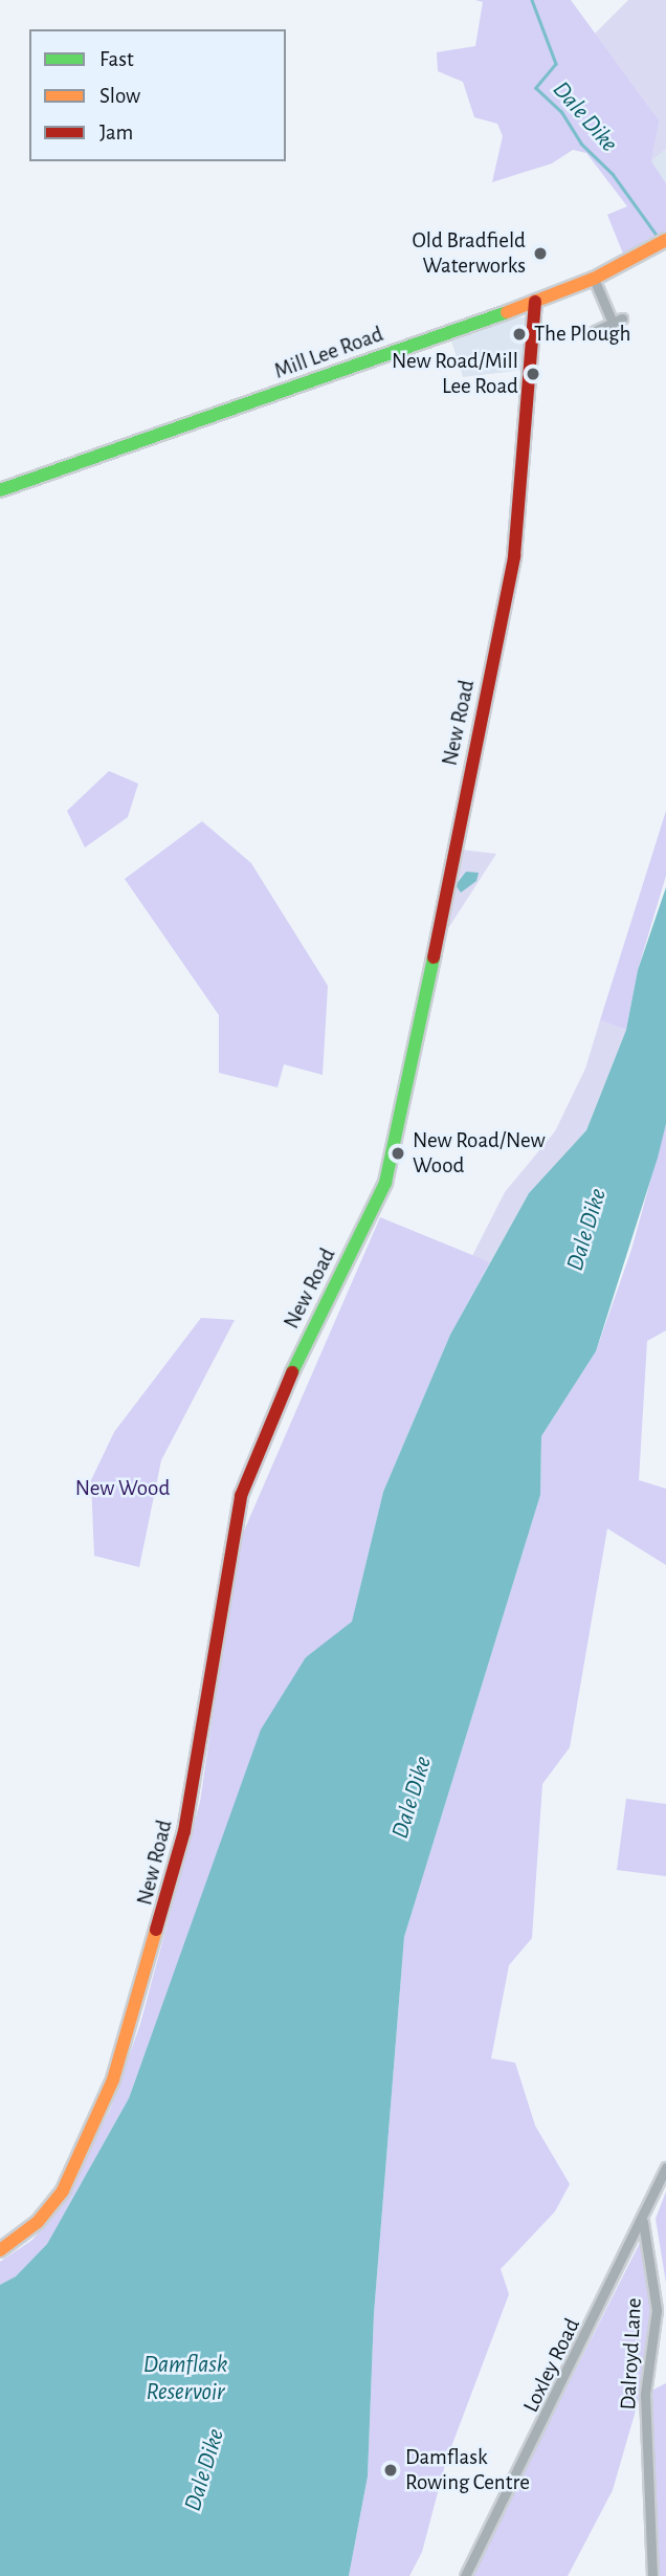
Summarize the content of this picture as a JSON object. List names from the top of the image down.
{
  "streets": {
    "street": [
      "Mill Lee Road",
      "New Road",
      "Dalroyd Lane",
      "Loxley Road"
    ]
  },
  "crossings": [
    ["Mill Lee Road", "New Road"],
    ["Dalroyd Lane", "Loxley Road"]
  ],
  "water": ["Dale Dike", "Damflask Reservoir"],
  "parks": ["New Wood"],
  "places": [
    "Old Bradfield Waterworks",
    "The Plough",
    "New Road/Mill Lee Road",
    "New Road/New Wood",
    "Damflask Rowing Centre"
  ],
  "legend": ["Fast", "Slow", "Jam"]
}
